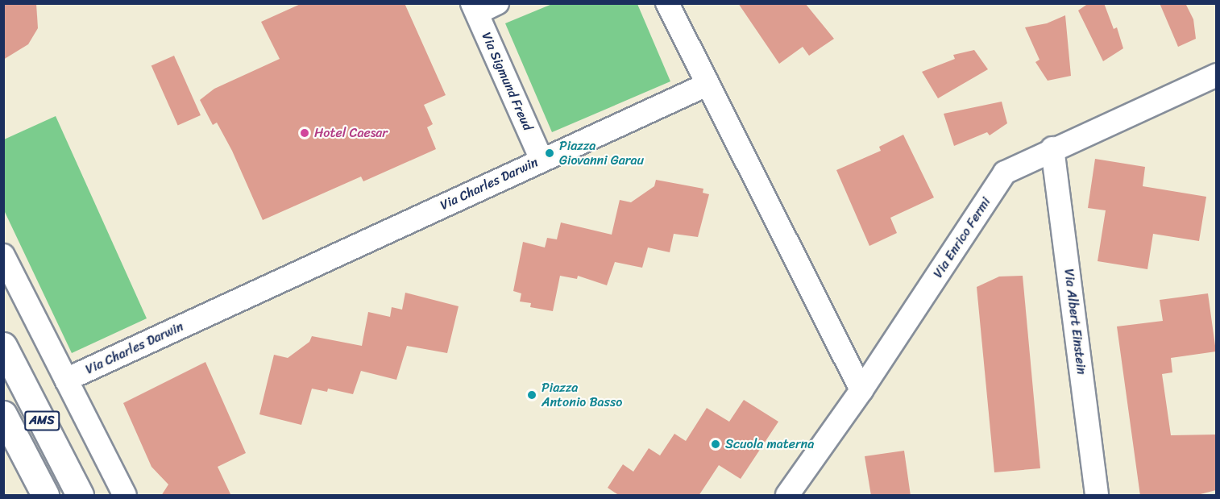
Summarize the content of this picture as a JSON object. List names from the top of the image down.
{
  "streets": {
    "highway": ["AMS"],
    "street": [
      "Via Sigmund Freud",
      "Via Charles Darwin",
      "Via Enrico Fermi",
      "Via Albert Einstein"
    ]
  },
  "crossings": [
    ["Via Sigmund Freud", "Via Charles Darwin"],
    ["Via Enrico Fermi", "Via Albert Einstein"]
  ],
  "places": [
    "Hotel Caesar",
    "Piazza Giovanni Garau",
    "Piazza Antonio Basso",
    "Scuola materna"
  ]
}
